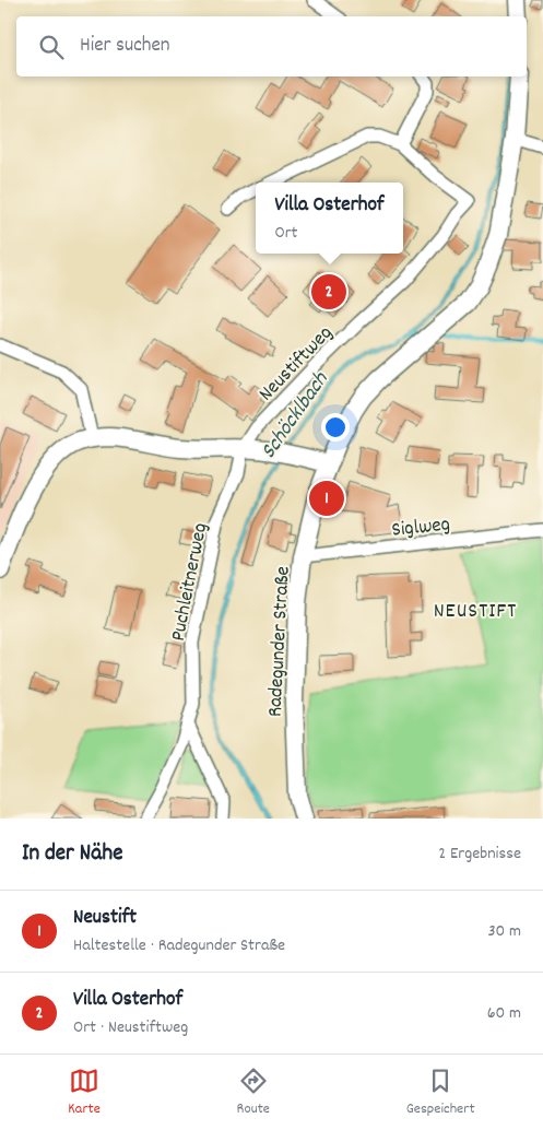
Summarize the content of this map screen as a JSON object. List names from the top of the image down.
{
  "streets": {
    "main road": ["Radegunder Straße"],
    "street": ["Neustiftweg", "Siglweg", "Puchleitnerweg"]
  },
  "crossings": [
    ["Neustiftweg", "Puchleitnerweg"],
    ["Siglweg", "Radegunder Straße"]
  ],
  "districts": ["NEUSTIFT"],
  "water": ["Schöcklbach"],
  "page": {
    "search": "Hier suchen",
    "popup": ["Villa Osterhof", "Ort"],
    "pins": ["2", "1"],
    "heading": ["In der Nähe", "2 Ergebnisse"],
    "list": [
      {
        "mark": "1",
        "name": "Neustift",
        "note": "Haltestelle · Radegunder Straße",
        "value": "30 m"
      },
      {
        "mark": "2",
        "name": "Villa Osterhof",
        "note": "Ort · Neustiftweg",
        "value": "60 m"
      }
    ],
    "nav": ["Karte", "Route", "Gespeichert"]
  }
}
